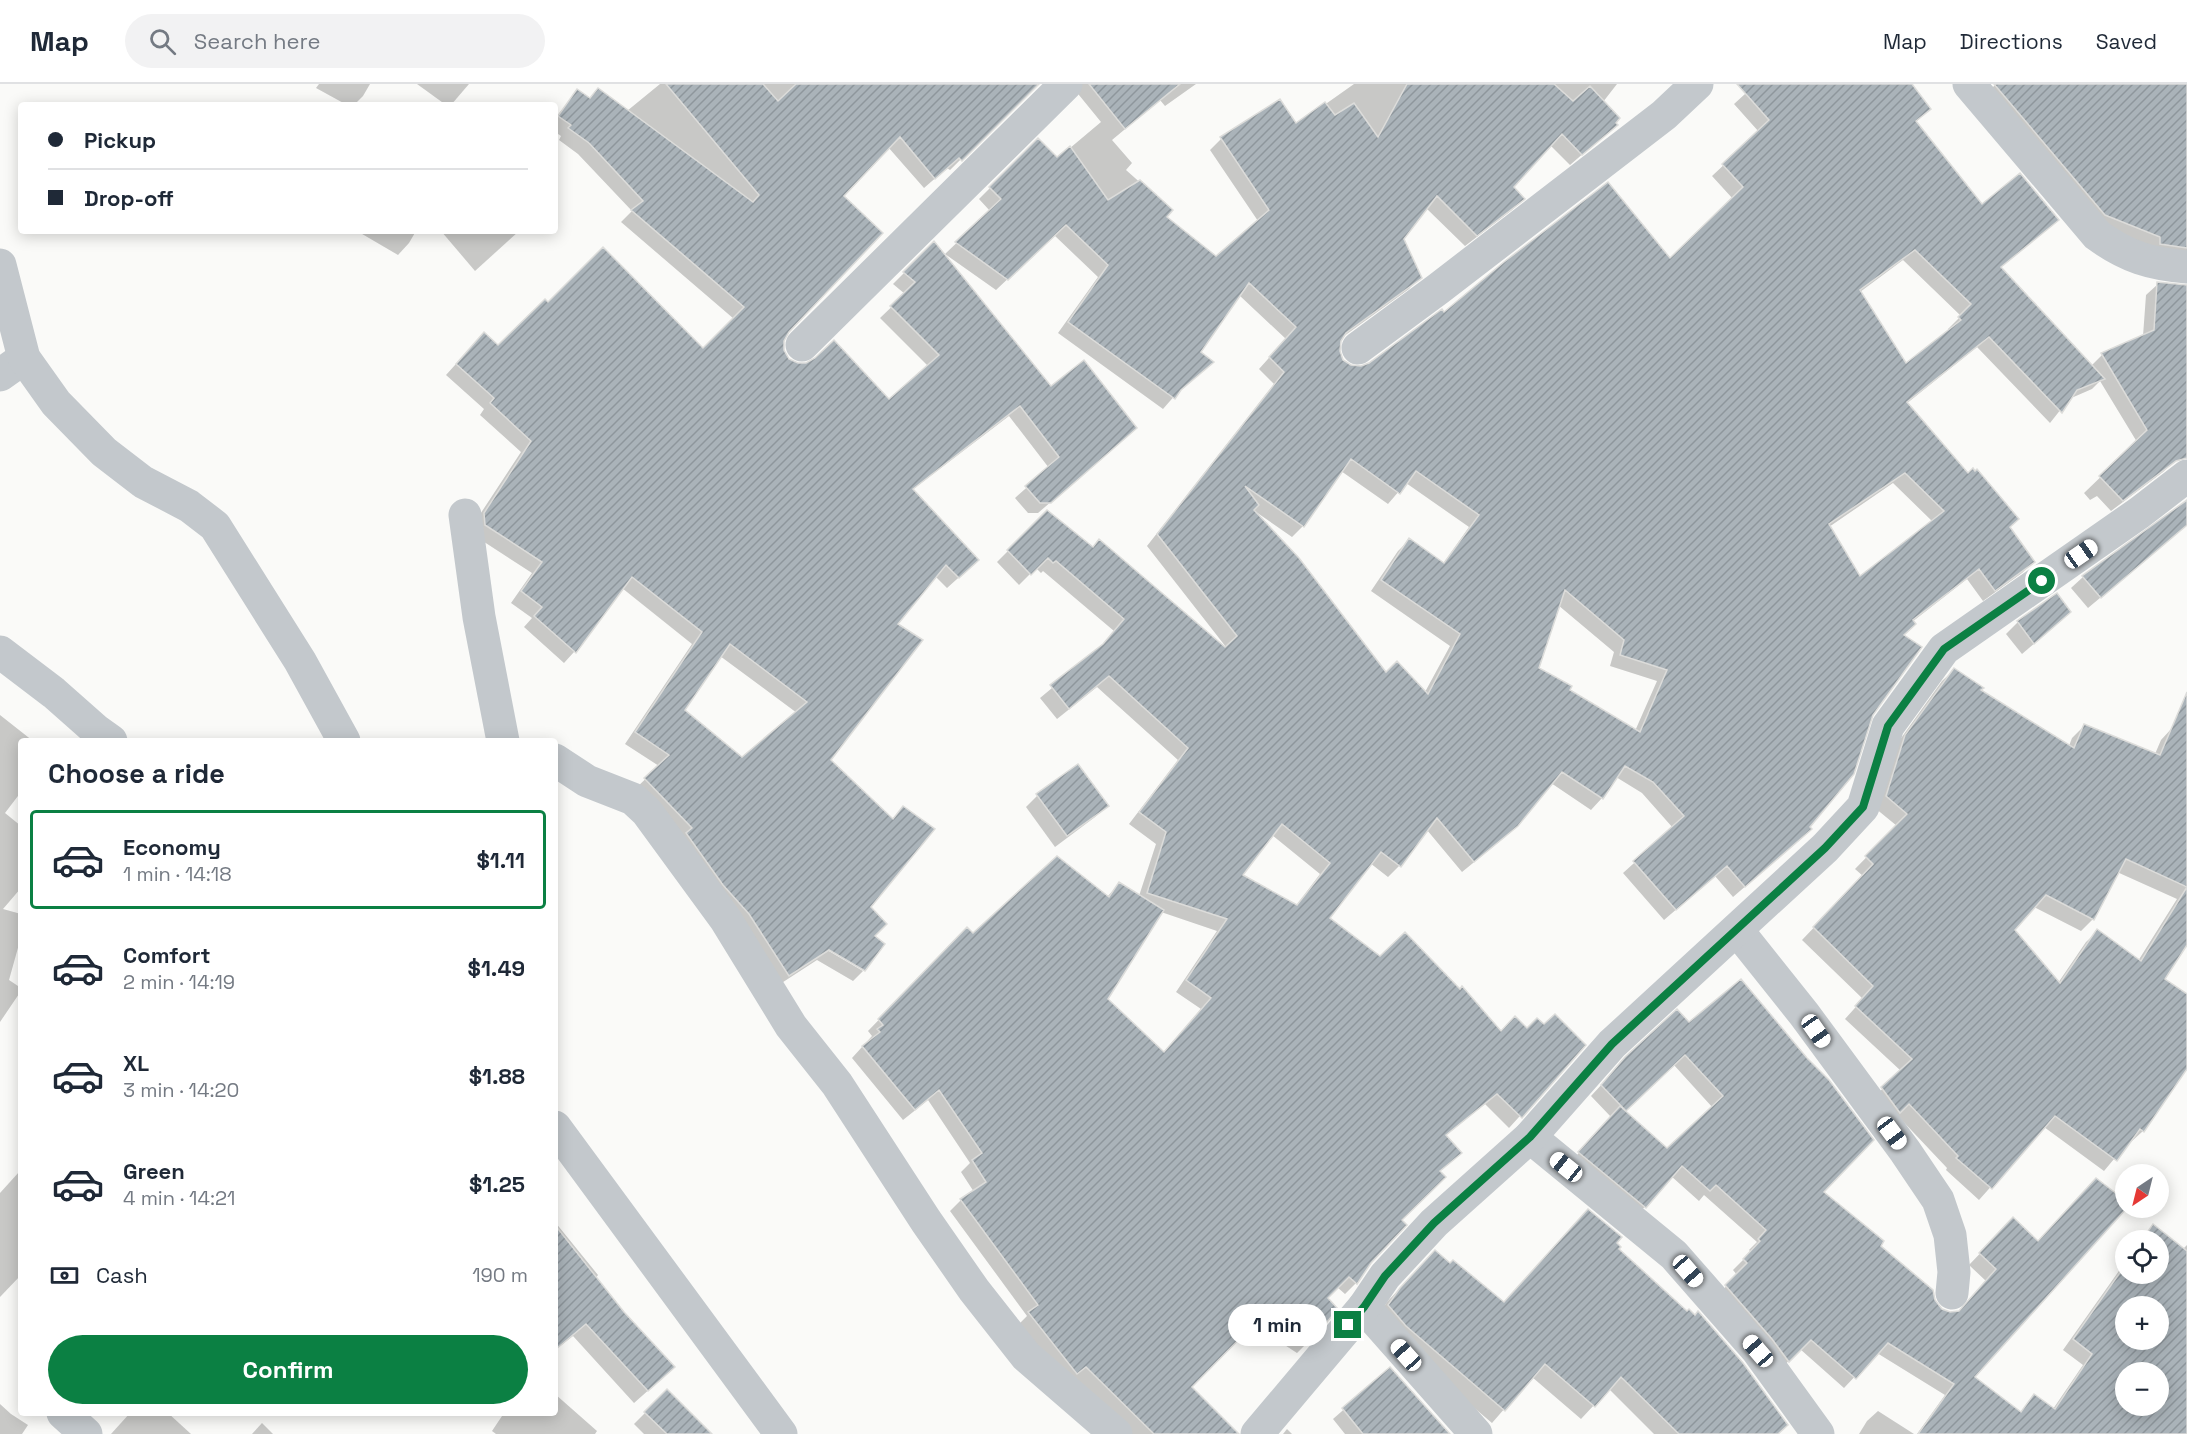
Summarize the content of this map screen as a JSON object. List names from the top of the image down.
{
  "north": "bottom left",
  "page": {
    "header": "Map",
    "search": "Search here",
    "nav": ["Map", "Directions", "Saved"],
    "banner": ["Pickup", "Drop-off"],
    "heading": "Choose a ride",
    "list": [
      {
        "name": "Economy",
        "note": "1 min · 14:18",
        "value": "$1.11"
      },
      {
        "name": "Comfort",
        "note": "2 min · 14:19",
        "value": "$1.49"
      },
      {
        "name": "XL",
        "note": "3 min · 14:20",
        "value": "$1.88"
      },
      {
        "name": "Green",
        "note": "4 min · 14:21",
        "value": "$1.25"
      }
    ],
    "map_buttons": ["+", "−"],
    "pay": ["Cash", "190 m"],
    "bubble": "1 min",
    "buttons": "Confirm"
  }
}
